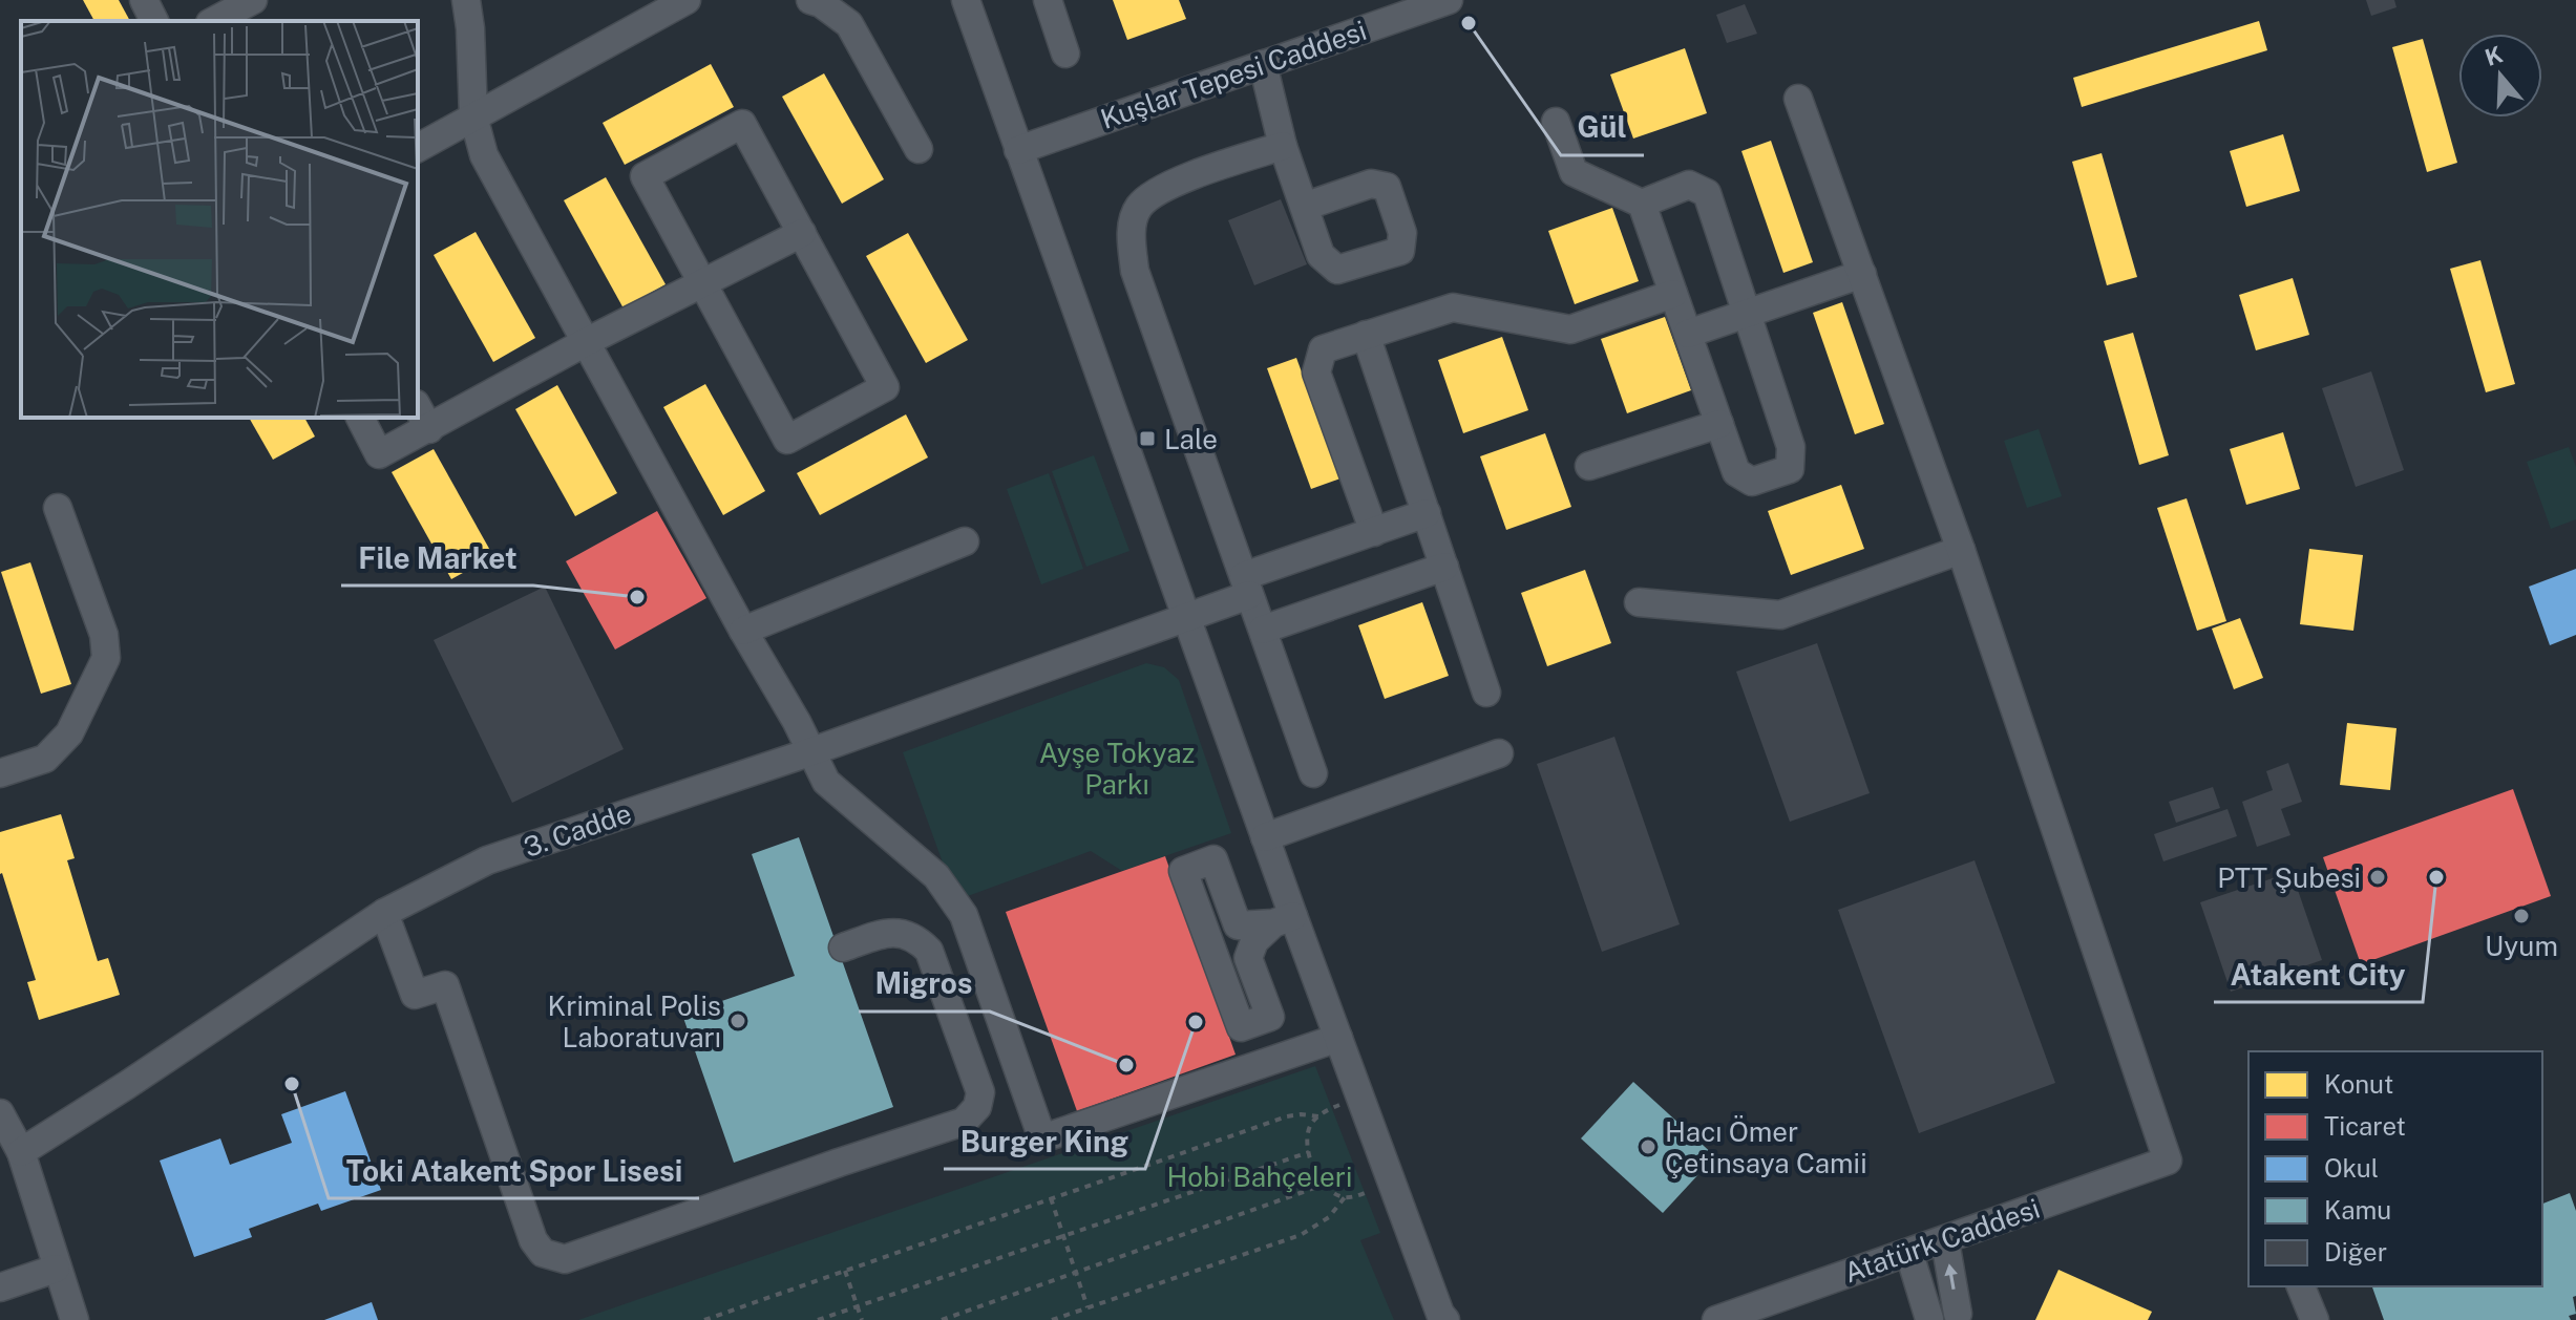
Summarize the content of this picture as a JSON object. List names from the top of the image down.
{
  "streets": {
    "street": ["Kuşlar Tepesi Caddesi", "3. Cadde", "Atatürk Caddesi"]
  },
  "parks": ["Ayşe Tokyaz Parkı", "Hobi Bahçeleri"],
  "places": {
    "other": [
      "Gül",
      "File Market",
      "PTT Şubesi",
      "Atakent City",
      "Uyum",
      "Kriminal Polis Laboratuvarı",
      "Burger King",
      "Migros",
      "Toki Atakent Spor Lisesi",
      "Hacı Ömer Çetinsaya Camii"
    ],
    "transit": ["Lale"]
  },
  "legend": [
    "Konut",
    "Ticaret",
    "Okul",
    "Kamu",
    "Diğer"
  ],
  "north": "top"
}
